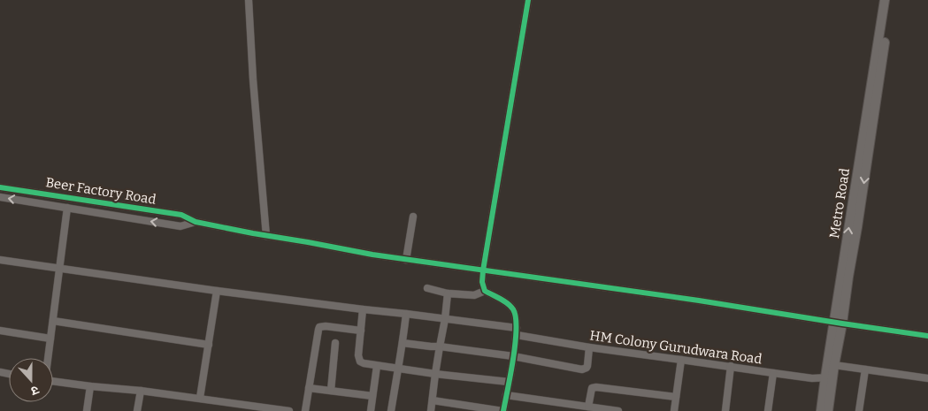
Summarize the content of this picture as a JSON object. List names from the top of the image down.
{
  "streets": {
    "street": ["Beer Factory Road", "Metro Road", "HM Colony Gurudwara Road"]
  },
  "crossings": [
    ["Metro Road", "HM Colony Gurudwara Road"]
  ],
  "north": "bottom"
}
